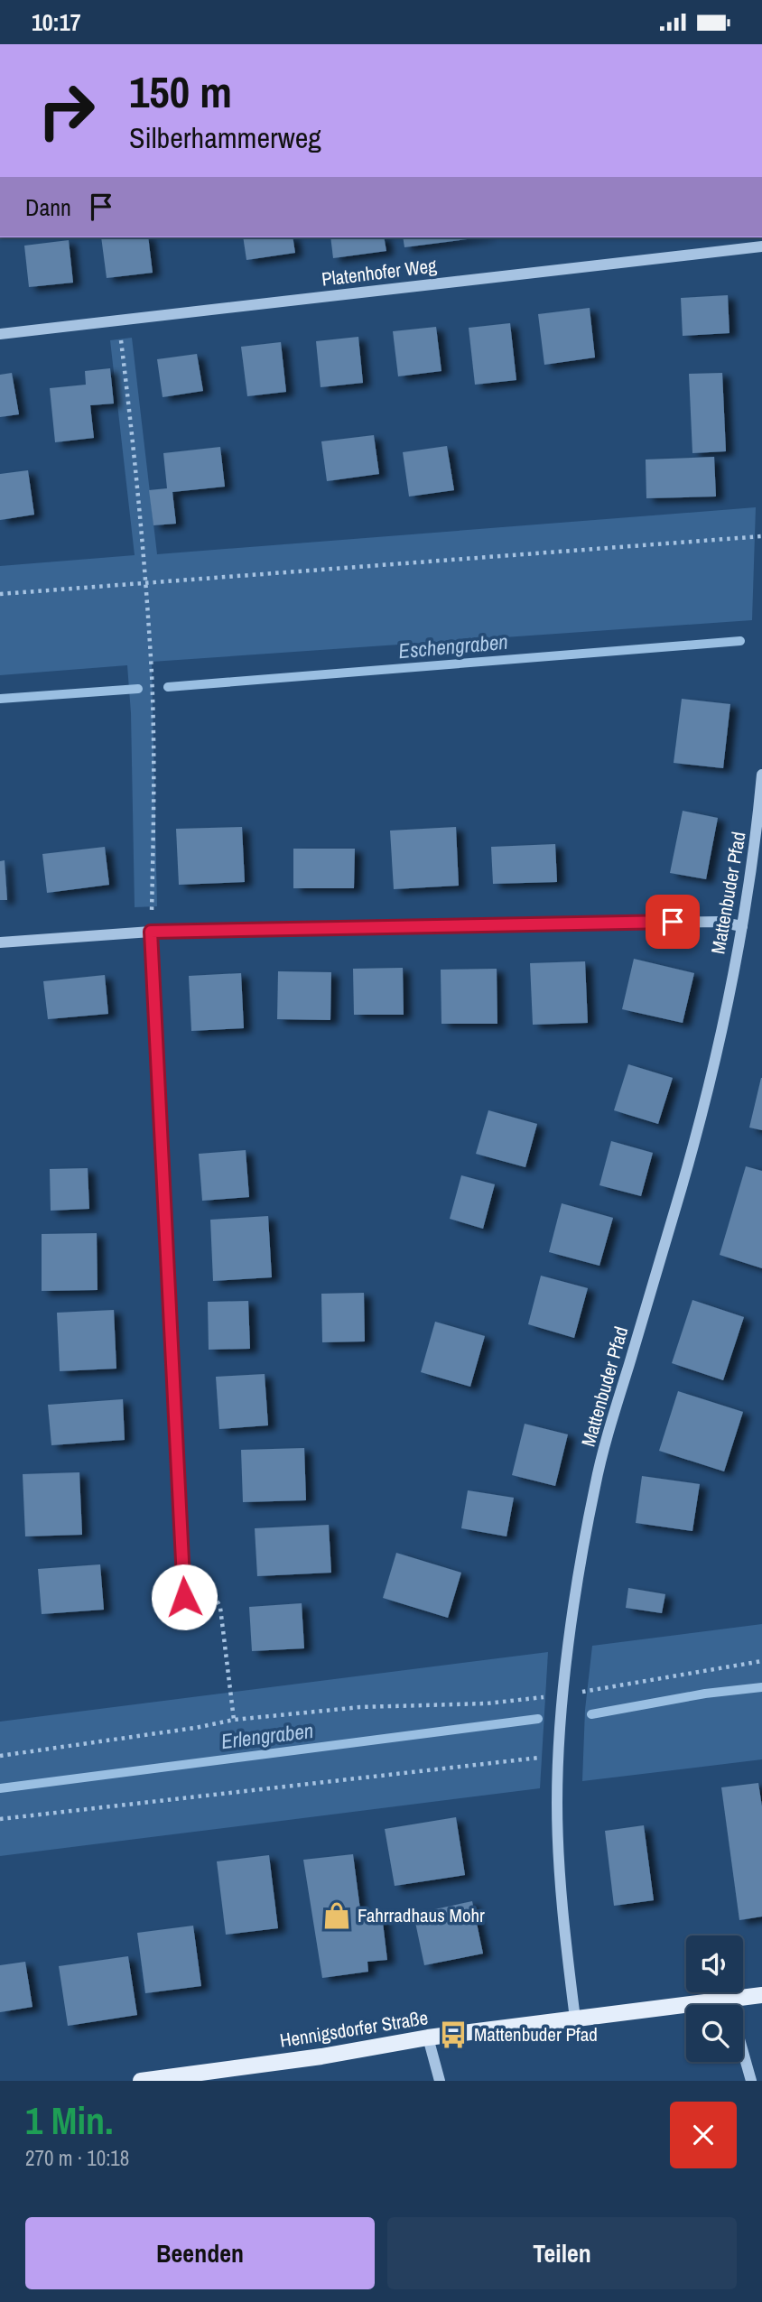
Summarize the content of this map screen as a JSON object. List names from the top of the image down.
{
  "streets": {
    "main road": ["Hennigsdorfer Straße"],
    "street": ["Platenhofer Weg", "Mattenbuder Pfad"]
  },
  "crossings": [
    ["Mattenbuder Pfad", "Hennigsdorfer Straße"]
  ],
  "water": ["Eschengraben", "Erlengraben"],
  "places": {
    "shop": ["Fahrradhaus Mohr"],
    "bus stop": ["Mattenbuder Pfad"]
  },
  "page": {
    "status": "10:17",
    "turn": ["150 m", "Silberhammerweg"],
    "then": "Dann",
    "heading": ["1 Min.", "270 m · 10:18"],
    "buttons": ["Beenden", "Teilen"]
  }
}
